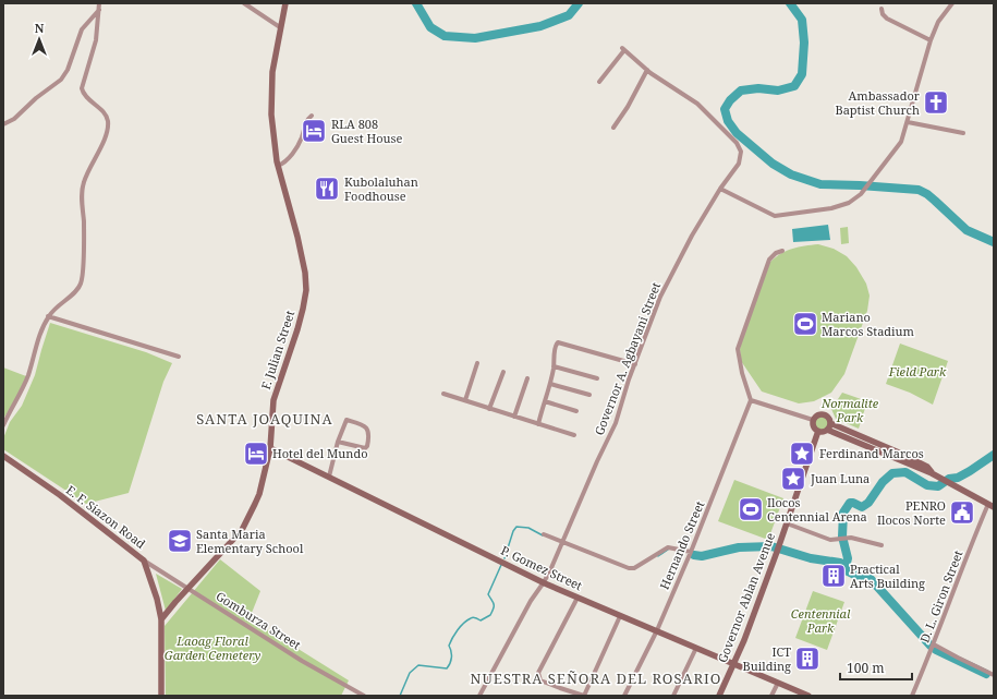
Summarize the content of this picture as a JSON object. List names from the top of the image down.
{
  "streets": {
    "main road": [
      "F. Julian Street",
      "E. F. Siazon Road",
      "P. Gomez Street",
      "Governor Ablan Avenue"
    ],
    "street": [
      "Governor A. Agbayani Street",
      "Hernando Street",
      "D. L. Giron Street",
      "Gomburza Street"
    ]
  },
  "crossings": [
    ["F. Julian Street", "E. F. Siazon Road"],
    ["F. Julian Street", "P. Gomez Street"],
    ["F. Julian Street", "Gomburza Street"],
    ["Governor A. Agbayani Street", "P. Gomez Street"],
    ["E. F. Siazon Road", "Gomburza Street"],
    ["Hernando Street", "P. Gomez Street"],
    ["P. Gomez Street", "Governor Ablan Avenue"]
  ],
  "districts": ["SANTA JOAQUINA", "NUESTRA SEÑORA DEL ROSARIO"],
  "parks": [
    "Field Park",
    "Normalite Park",
    "Centennial Park",
    "Laoag Floral Garden Cemetery"
  ],
  "places": {
    "church": ["Ambassador Baptist Church"],
    "hotel": ["RLA 808 Guest House", "Hotel del Mundo"],
    "restaurant": ["Kubolaluhan Foodhouse"],
    "sports": ["Mariano Marcos Stadium", "Ilocos Centennial Arena"],
    "place": ["Ferdinand Marcos", "Juan Luna"],
    "public building": ["PENRO Ilocos Norte"],
    "school or university": ["Santa Maria Elementary School"],
    "building": ["Practical Arts Building", "ICT Building"]
  },
  "scale_bar": "100 m",
  "north": "top"
}
